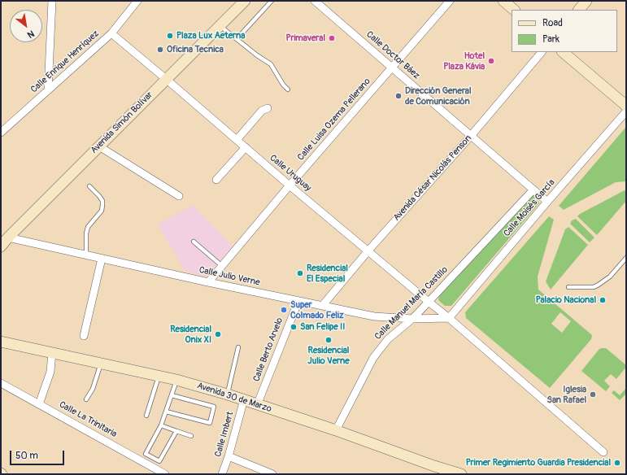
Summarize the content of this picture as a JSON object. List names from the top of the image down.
{
  "streets": {
    "main road": ["Avenida Simón Bolívar", "Avenida 30 de Marzo"],
    "street": [
      "Calle Doctor Báez",
      "Calle Enrique Henríquez",
      "Calle Luisa Ozema Pellerano",
      "Calle Uruguay",
      "Avenida César Nicolás Penson",
      "Calle Moisés García",
      "Calle Julio Verne",
      "Calle Manuel María Castillo",
      "Calle Berto Arvelo",
      "Calle La Trinitaria",
      "Calle Imbert"
    ]
  },
  "crossings": [
    ["Calle Doctor Báez", "Calle Luisa Ozema Pellerano"],
    ["Calle Doctor Báez", "Avenida César Nicolás Penson"],
    ["Calle Doctor Báez", "Calle Moisés García"],
    ["Calle Doctor Báez", "Calle Manuel María Castillo"],
    ["Calle Enrique Henríquez", "Calle Uruguay"],
    ["Calle Luisa Ozema Pellerano", "Calle Uruguay"],
    ["Calle Luisa Ozema Pellerano", "Calle Julio Verne"],
    ["Avenida Simón Bolívar", "Calle Uruguay"],
    ["Avenida Simón Bolívar", "Calle Julio Verne"],
    ["Calle Uruguay", "Avenida César Nicolás Penson"],
    ["Calle Uruguay", "Calle Moisés García"],
    ["Calle Uruguay", "Calle Julio Verne"],
    ["Calle Uruguay", "Calle Manuel María Castillo"],
    ["Avenida César Nicolás Penson", "Calle Julio Verne"],
    ["Calle Moisés García", "Calle Julio Verne"],
    ["Calle Julio Verne", "Calle Manuel María Castillo"],
    ["Calle Julio Verne", "Calle Berto Arvelo"],
    ["Calle Manuel María Castillo", "Avenida 30 de Marzo"],
    ["Calle Berto Arvelo", "Avenida 30 de Marzo"],
    ["Avenida 30 de Marzo", "Calle Imbert"]
  ],
  "places": [
    "Plaza Lux Aeterna",
    "Primaveral",
    "Oficina Tecnica",
    "Hotel Plaza Kávia",
    "Dirección General de Comunicación",
    "Residencial El Especial",
    "Palacio Nacional",
    "Super Colmado Feliz",
    "San Felipe II",
    "Residencial Onix XI",
    "Residencial Julio Verne",
    "Iglesia San Rafael",
    "Primer Regimiento Guardia Presidencial"
  ],
  "legend": ["Road", "Park"],
  "scale_bar": "50 m",
  "north": "bottom right"
}
